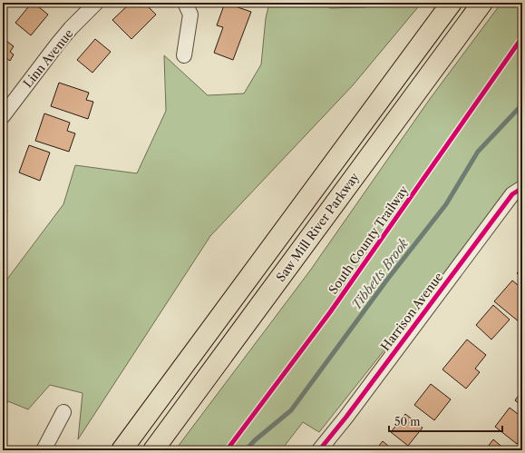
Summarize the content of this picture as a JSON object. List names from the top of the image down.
{
  "streets": {
    "highway": ["Saw Mill River Parkway"],
    "street": ["Linn Avenue", "Harrison Avenue"],
    "cycle path": ["South County Trailway"]
  },
  "water": ["Tibbetts Brook"],
  "scale_bar": "50 m"
}
